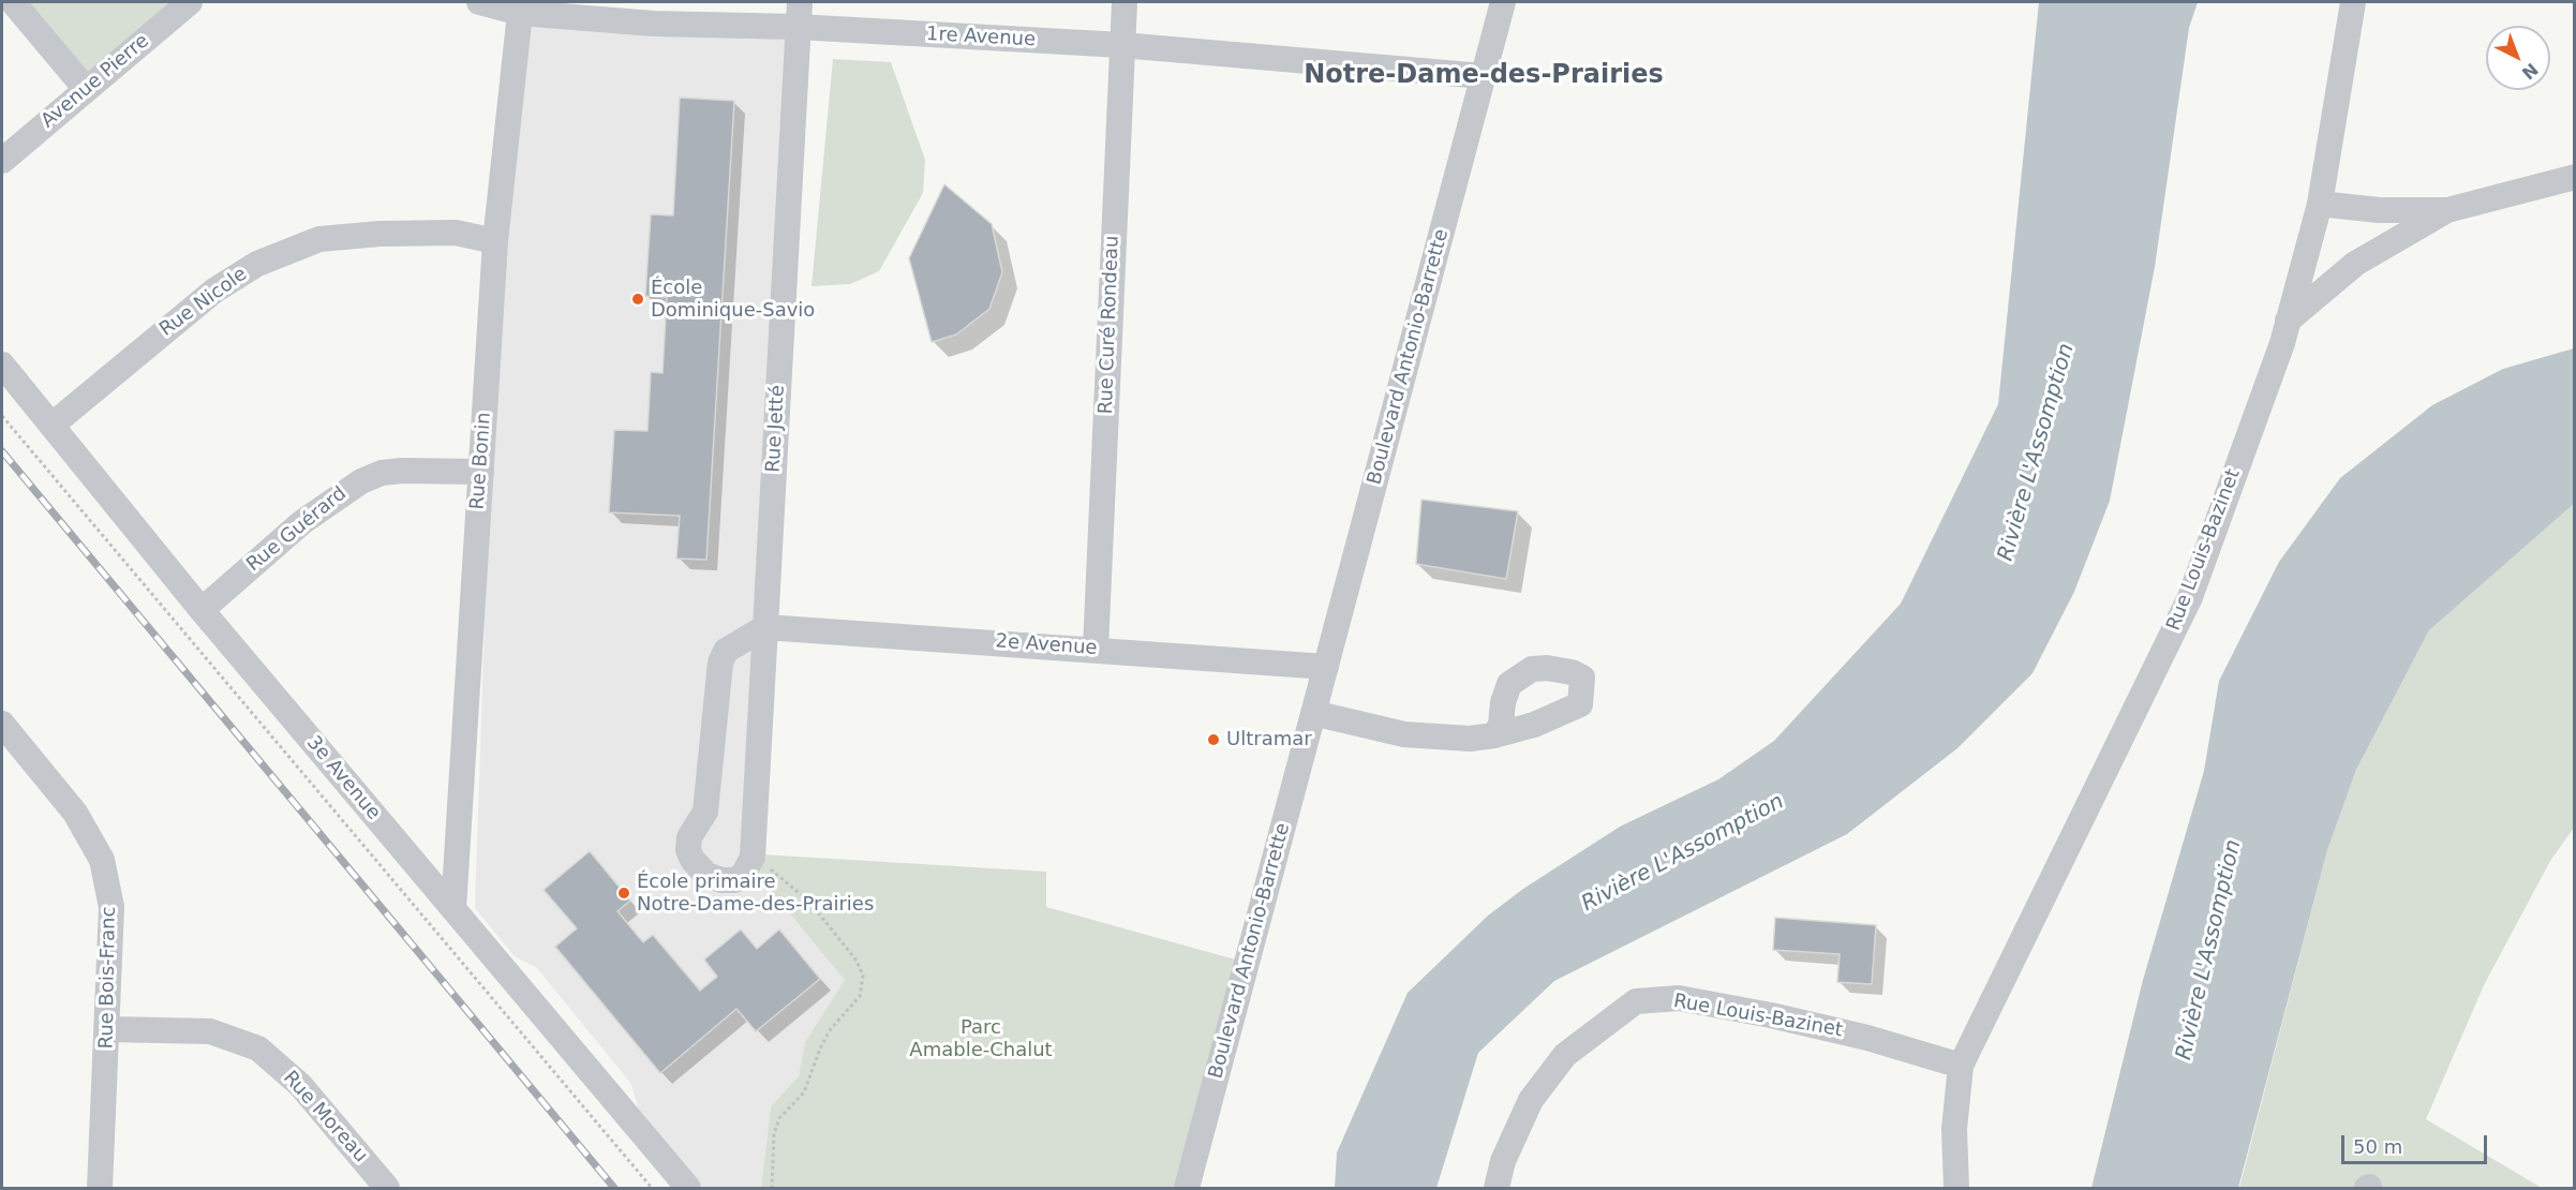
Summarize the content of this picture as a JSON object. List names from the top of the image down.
{
  "streets": {
    "street": [
      "1re Avenue",
      "Avenue Pierre",
      "Rue Nicole",
      "Rue Curé Rondeau",
      "Boulevard Antonio-Barrette",
      "Rue Jetté",
      "Rue Bonin",
      "Rue Guérard",
      "Rue Louis-Bazinet",
      "2e Avenue",
      "3e Avenue",
      "Rue Bois-Franc",
      "Rue Moreau"
    ]
  },
  "crossings": [
    ["1re Avenue", "Rue Curé Rondeau"],
    ["1re Avenue", "Boulevard Antonio-Barrette"],
    ["1re Avenue", "Rue Jetté"],
    ["1re Avenue", "Rue Bonin"],
    ["Rue Nicole", "Rue Bonin"],
    ["Rue Nicole", "3e Avenue"],
    ["Rue Curé Rondeau", "2e Avenue"],
    ["Boulevard Antonio-Barrette", "2e Avenue"],
    ["Rue Jetté", "2e Avenue"],
    ["Rue Bonin", "Rue Guérard"],
    ["Rue Bonin", "3e Avenue"],
    ["Rue Guérard", "3e Avenue"],
    ["Rue Bois-Franc", "Rue Moreau"]
  ],
  "districts": ["Notre-Dame-des-Prairies"],
  "water": ["Rivière L'Assomption"],
  "parks": ["Parc Amable-Chalut"],
  "places": ["École Dominique-Savio", "Ultramar", "École primaire Notre-Dame-des-Prairies"],
  "scale_bar": "50 m",
  "north": "bottom right"
}
